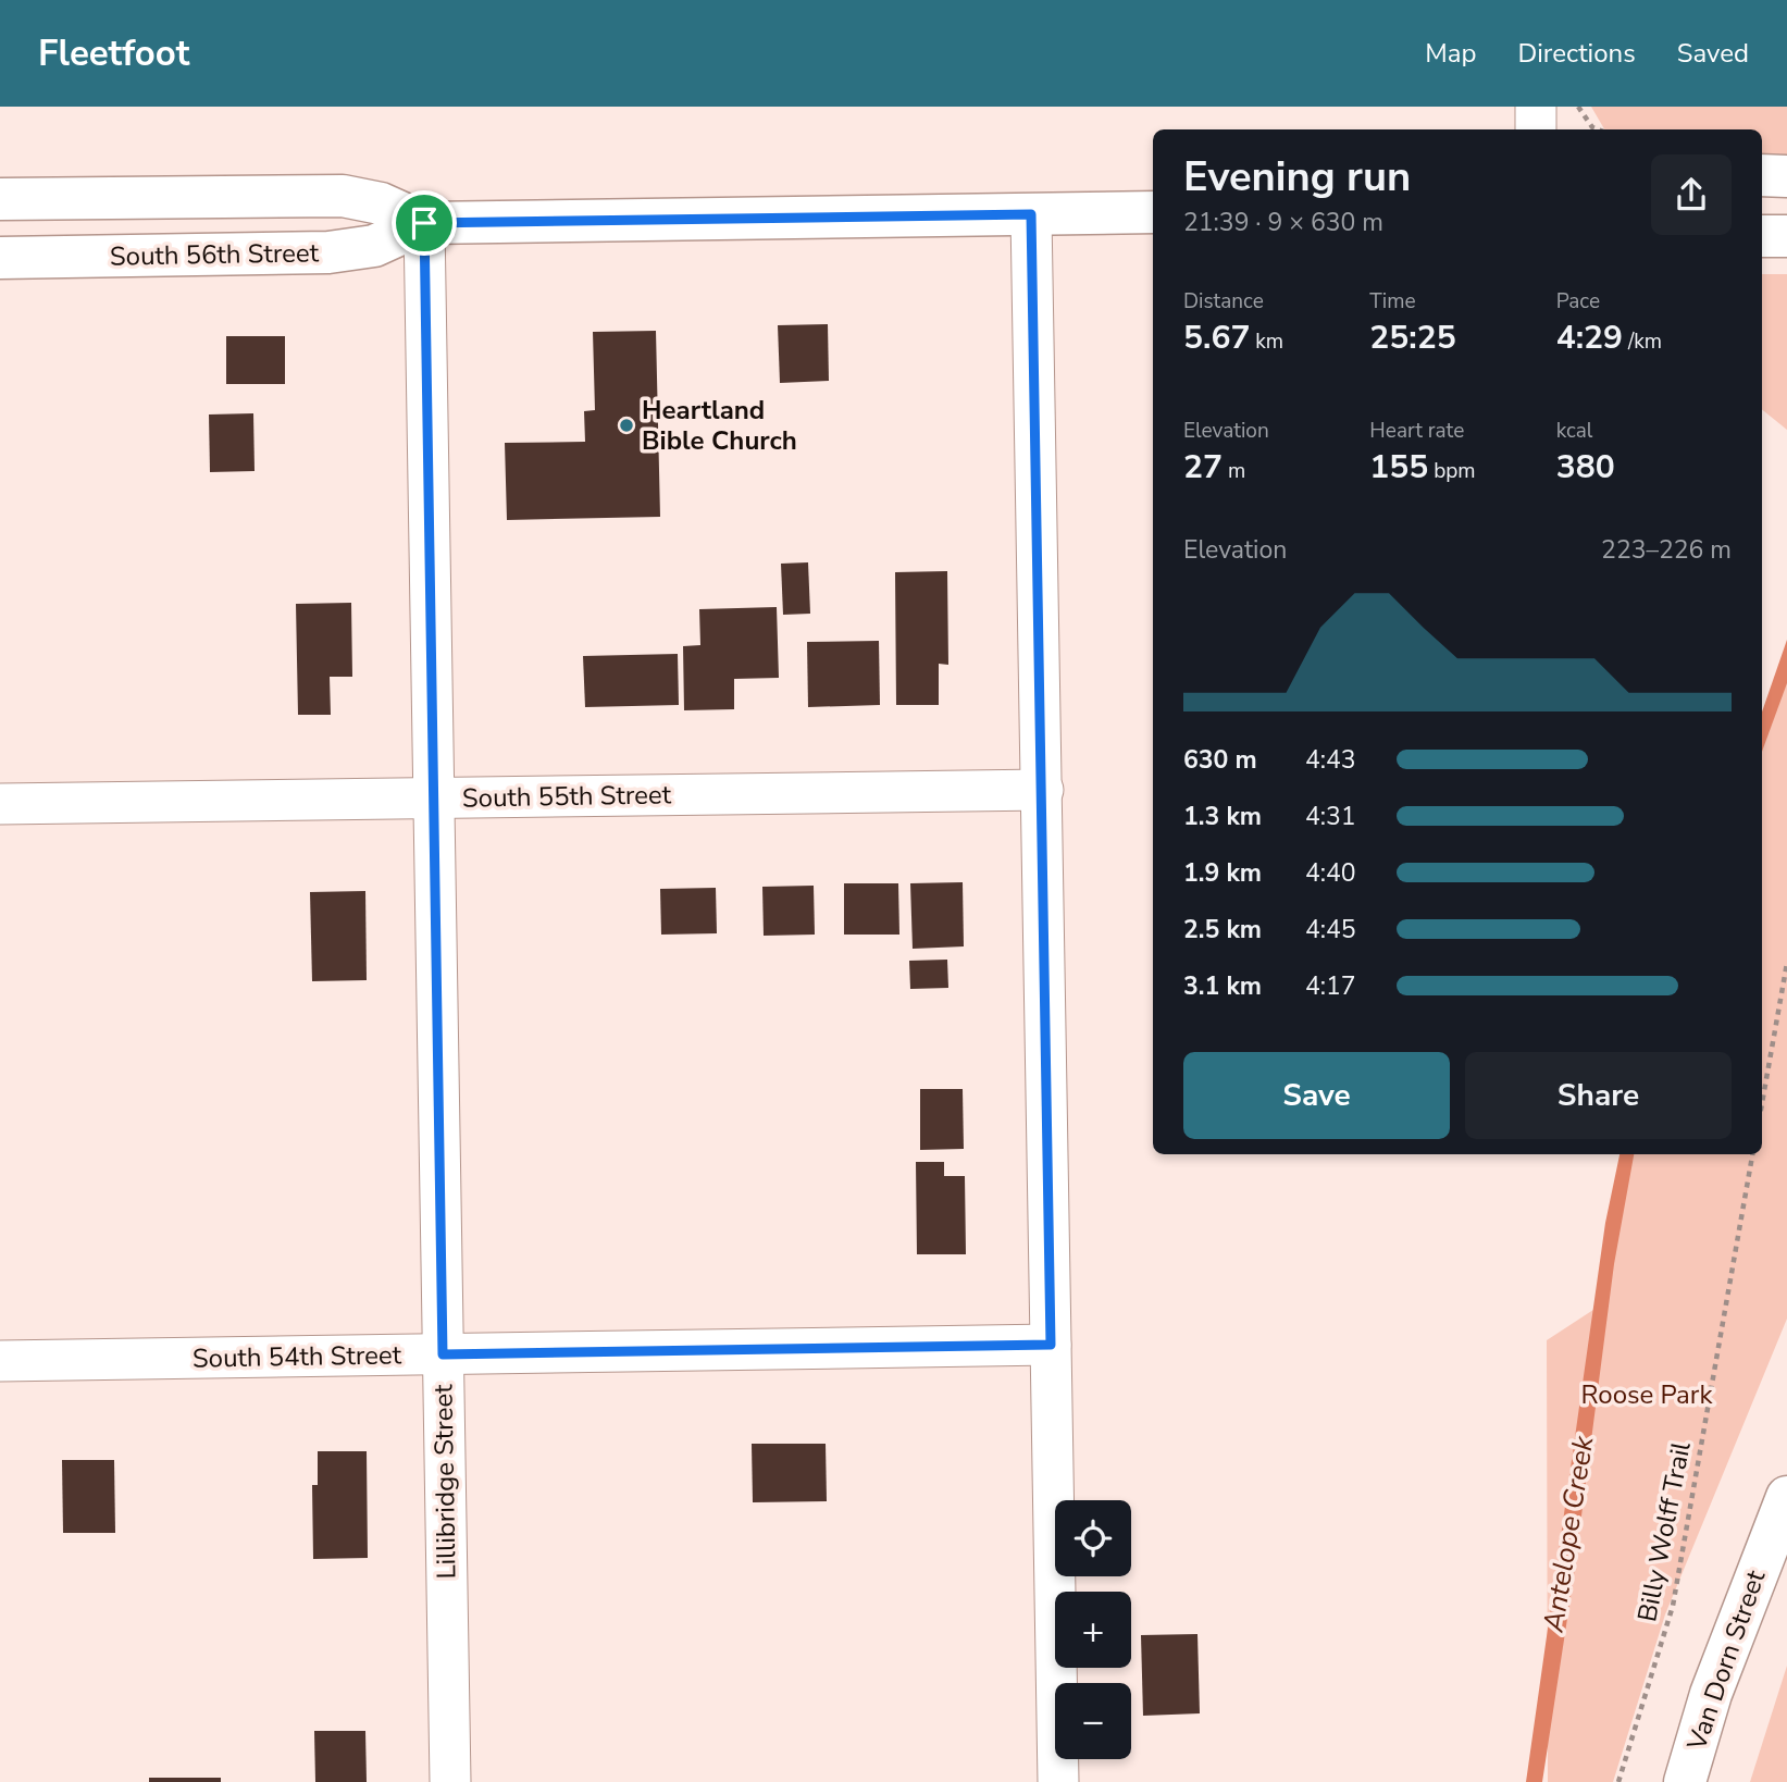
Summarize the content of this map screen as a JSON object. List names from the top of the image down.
{
  "streets": {
    "main road": ["South 56th Street", "Van Dorn Street"],
    "street": ["South 55th Street", "South 54th Street", "Lillibridge Street"],
    "path": ["Billy Wolff Trail"]
  },
  "crossings": [
    ["South 56th Street", "Lillibridge Street"],
    ["South 55th Street", "Lillibridge Street"],
    ["South 54th Street", "Lillibridge Street"]
  ],
  "water": ["Antelope Creek"],
  "parks": ["Roose Park"],
  "places": ["Heartland Bible Church"],
  "page": {
    "header": "Fleetfoot",
    "nav": ["Map", "Directions", "Saved"],
    "heading": ["Evening run", "21:39 · 9 × 630 m"],
    "stats": [
      ["Distance", "5.67 km"],
      ["Time", "25:25"],
      ["Pace", "4:29 /km"],
      ["Elevation", "27 m"],
      ["Heart rate", "155 bpm"],
      ["kcal", "380"]
    ],
    "chart": ["Elevation", "223–226 m"],
    "list": [
      {
        "name": "630 m",
        "note": "4:43"
      },
      {
        "name": "1.3 km",
        "note": "4:31"
      },
      {
        "name": "1.9 km",
        "note": "4:40"
      },
      {
        "name": "2.5 km",
        "note": "4:45"
      },
      {
        "name": "3.1 km",
        "note": "4:17"
      }
    ],
    "buttons": ["Save", "Share"],
    "map_buttons": ["+", "−"]
  }
}
